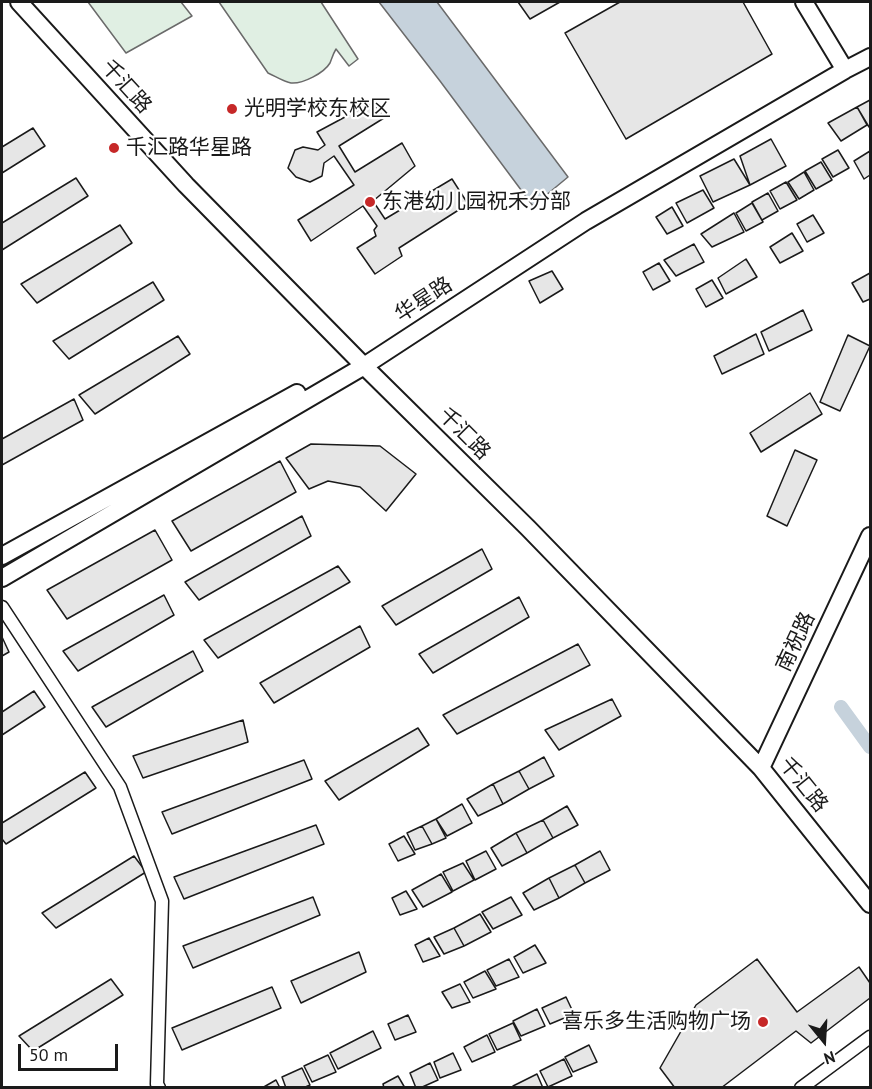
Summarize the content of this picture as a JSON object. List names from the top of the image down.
{
  "streets": {
    "street": ["千汇路", "华星路", "南祝路"]
  },
  "crossings": [
    ["千汇路", "华星路"],
    ["千汇路", "南祝路"]
  ],
  "places": [
    "光明学校东校区",
    "千汇路华星路",
    "东港幼儿园祝禾分部",
    "喜乐多生活购物广场"
  ],
  "scale_bar": "50 m",
  "north": "bottom"
}
